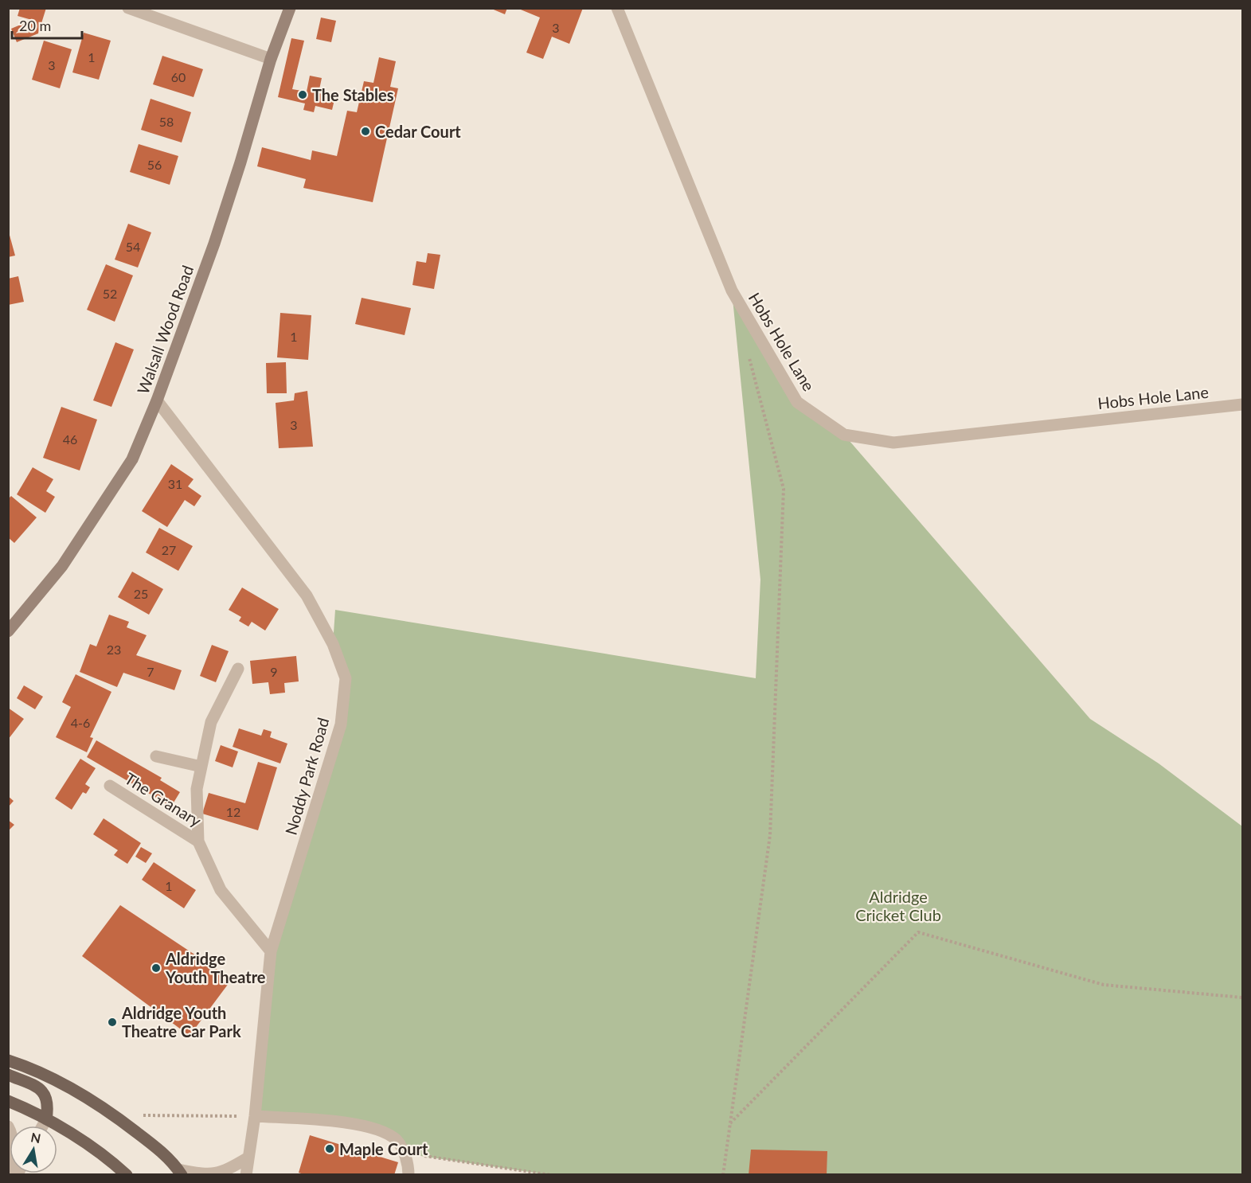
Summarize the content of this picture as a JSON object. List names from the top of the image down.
{
  "streets": {
    "street": [
      "Walsall Wood Road",
      "Hobs Hole Lane",
      "Noddy Park Road",
      "The Granary"
    ]
  },
  "crossings": [
    ["Walsall Wood Road", "Noddy Park Road"],
    ["Noddy Park Road", "The Granary"]
  ],
  "parks": ["Aldridge Cricket Club"],
  "places": [
    "The Stables",
    "Cedar Court",
    "Aldridge Youth Theatre",
    "Aldridge Youth Theatre Car Park",
    "Maple Court"
  ],
  "house_numbers": [
    "3",
    "1",
    "3",
    "60",
    "58",
    "56",
    "54",
    "52",
    "1",
    "3",
    "46",
    "31",
    "27",
    "25",
    "23",
    "7",
    "9",
    "4-6",
    "12",
    "1"
  ],
  "scale_bar": "20 m",
  "north": "top"
}
